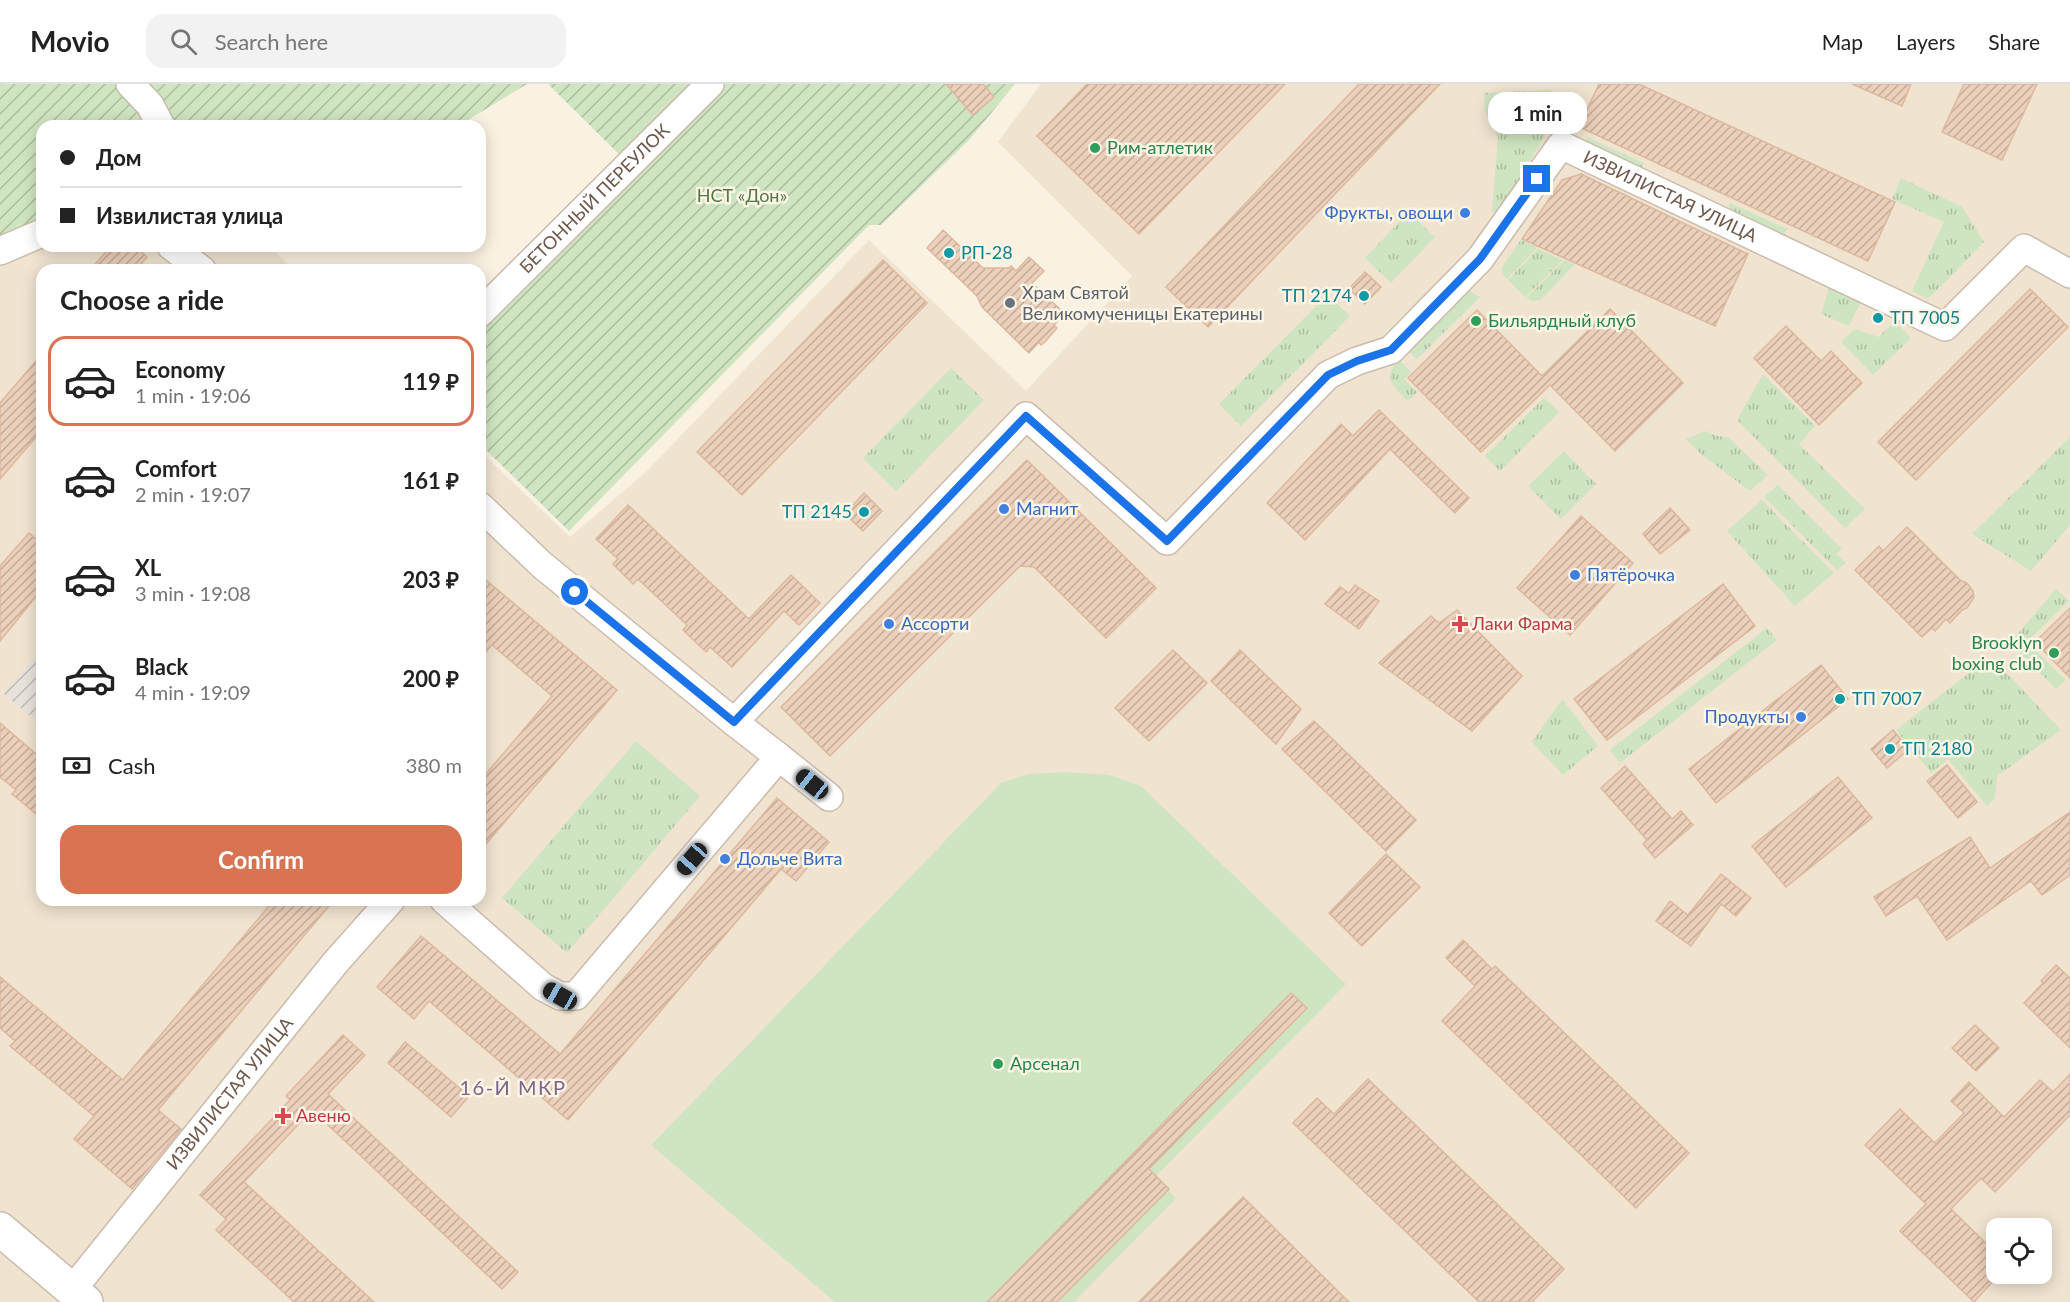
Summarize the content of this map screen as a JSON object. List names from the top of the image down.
{
  "streets": {
    "street": ["ИЗВИЛИСТАЯ УЛИЦА", "БЕТОННЫЙ ПЕРЕУЛОК"]
  },
  "districts": ["16-Й МКР"],
  "parks": ["НСТ «Дон»"],
  "places": {
    "other": [
      "Рим-атлетик",
      "Фрукты, овощи",
      "РП-28",
      "ТП 2174",
      "Храм Святой Великомученицы Екатерины",
      "ТП 7005",
      "Бильярдный клуб",
      "Магнит",
      "ТП 2145",
      "Пятёрочка",
      "Ассорти",
      "Brooklyn boxing club",
      "ТП 7007",
      "Продукты",
      "ТП 2180",
      "Дольче Вита",
      "Арсенал"
    ],
    "health": ["Лаки Фарма", "Авеню"]
  },
  "page": {
    "header": "Movio",
    "search": "Search here",
    "nav": ["Map", "Layers", "Share"],
    "bubble": "1 min",
    "banner": ["Дом", "Извилистая улица"],
    "heading": "Choose a ride",
    "list": [
      {
        "name": "Economy",
        "note": "1 min · 19:06",
        "value": "119 ₽"
      },
      {
        "name": "Comfort",
        "note": "2 min · 19:07",
        "value": "161 ₽"
      },
      {
        "name": "XL",
        "note": "3 min · 19:08",
        "value": "203 ₽"
      },
      {
        "name": "Black",
        "note": "4 min · 19:09",
        "value": "200 ₽"
      }
    ],
    "pay": ["Cash", "380 m"],
    "buttons": "Confirm"
  }
}
